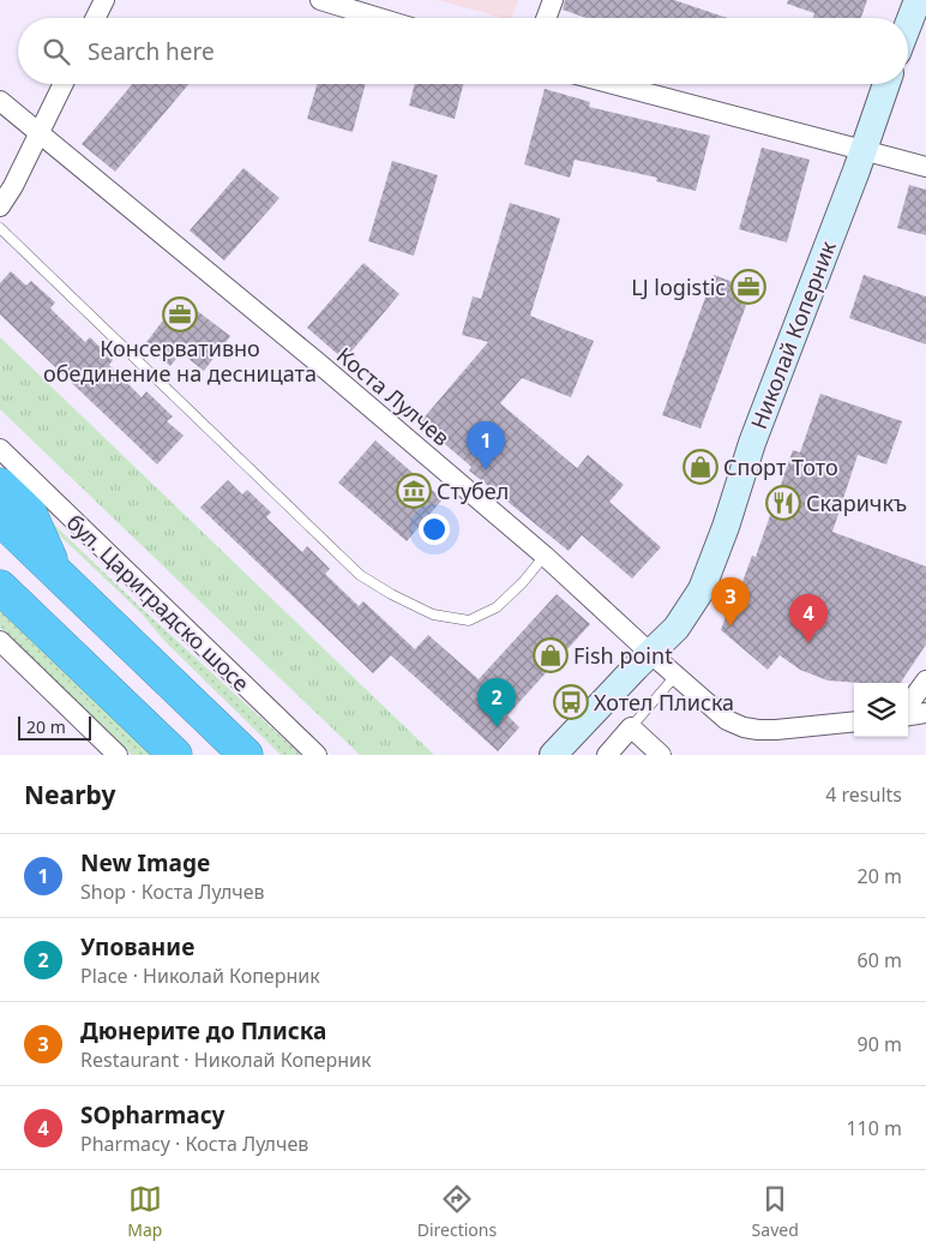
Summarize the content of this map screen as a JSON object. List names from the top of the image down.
{
  "streets": {
    "street": ["Николай Коперник", "Коста Лулчев", "бул. Цариградско шосе"]
  },
  "crossings": [
    ["Николай Коперник", "Коста Лулчев"]
  ],
  "places": {
    "office": ["LJ logistic", "Консервативно обединение на десницата"],
    "shop": ["Спорт Тото", "Fish point"],
    "museum": ["Стубел"],
    "restaurant": ["Скаричкъ"],
    "bus stop": ["Хотел Плиска"]
  },
  "scale_bar": "20 m",
  "page": {
    "search": "Search here",
    "pins": [
      "1",
      "3",
      "4",
      "2"
    ],
    "scale": "20 m",
    "heading": ["Nearby", "4 results"],
    "list": [
      {
        "mark": "1",
        "name": "New Image",
        "note": "Shop · Коста Лулчев",
        "value": "20 m"
      },
      {
        "mark": "2",
        "name": "Упование",
        "note": "Place · Николай Коперник",
        "value": "60 m"
      },
      {
        "mark": "3",
        "name": "Дюнерите до Плиска",
        "note": "Restaurant · Николай Коперник",
        "value": "90 m"
      },
      {
        "mark": "4",
        "name": "SOpharmacy",
        "note": "Pharmacy · Коста Лулчев",
        "value": "110 m"
      }
    ],
    "nav": ["Map", "Directions", "Saved"]
  }
}
